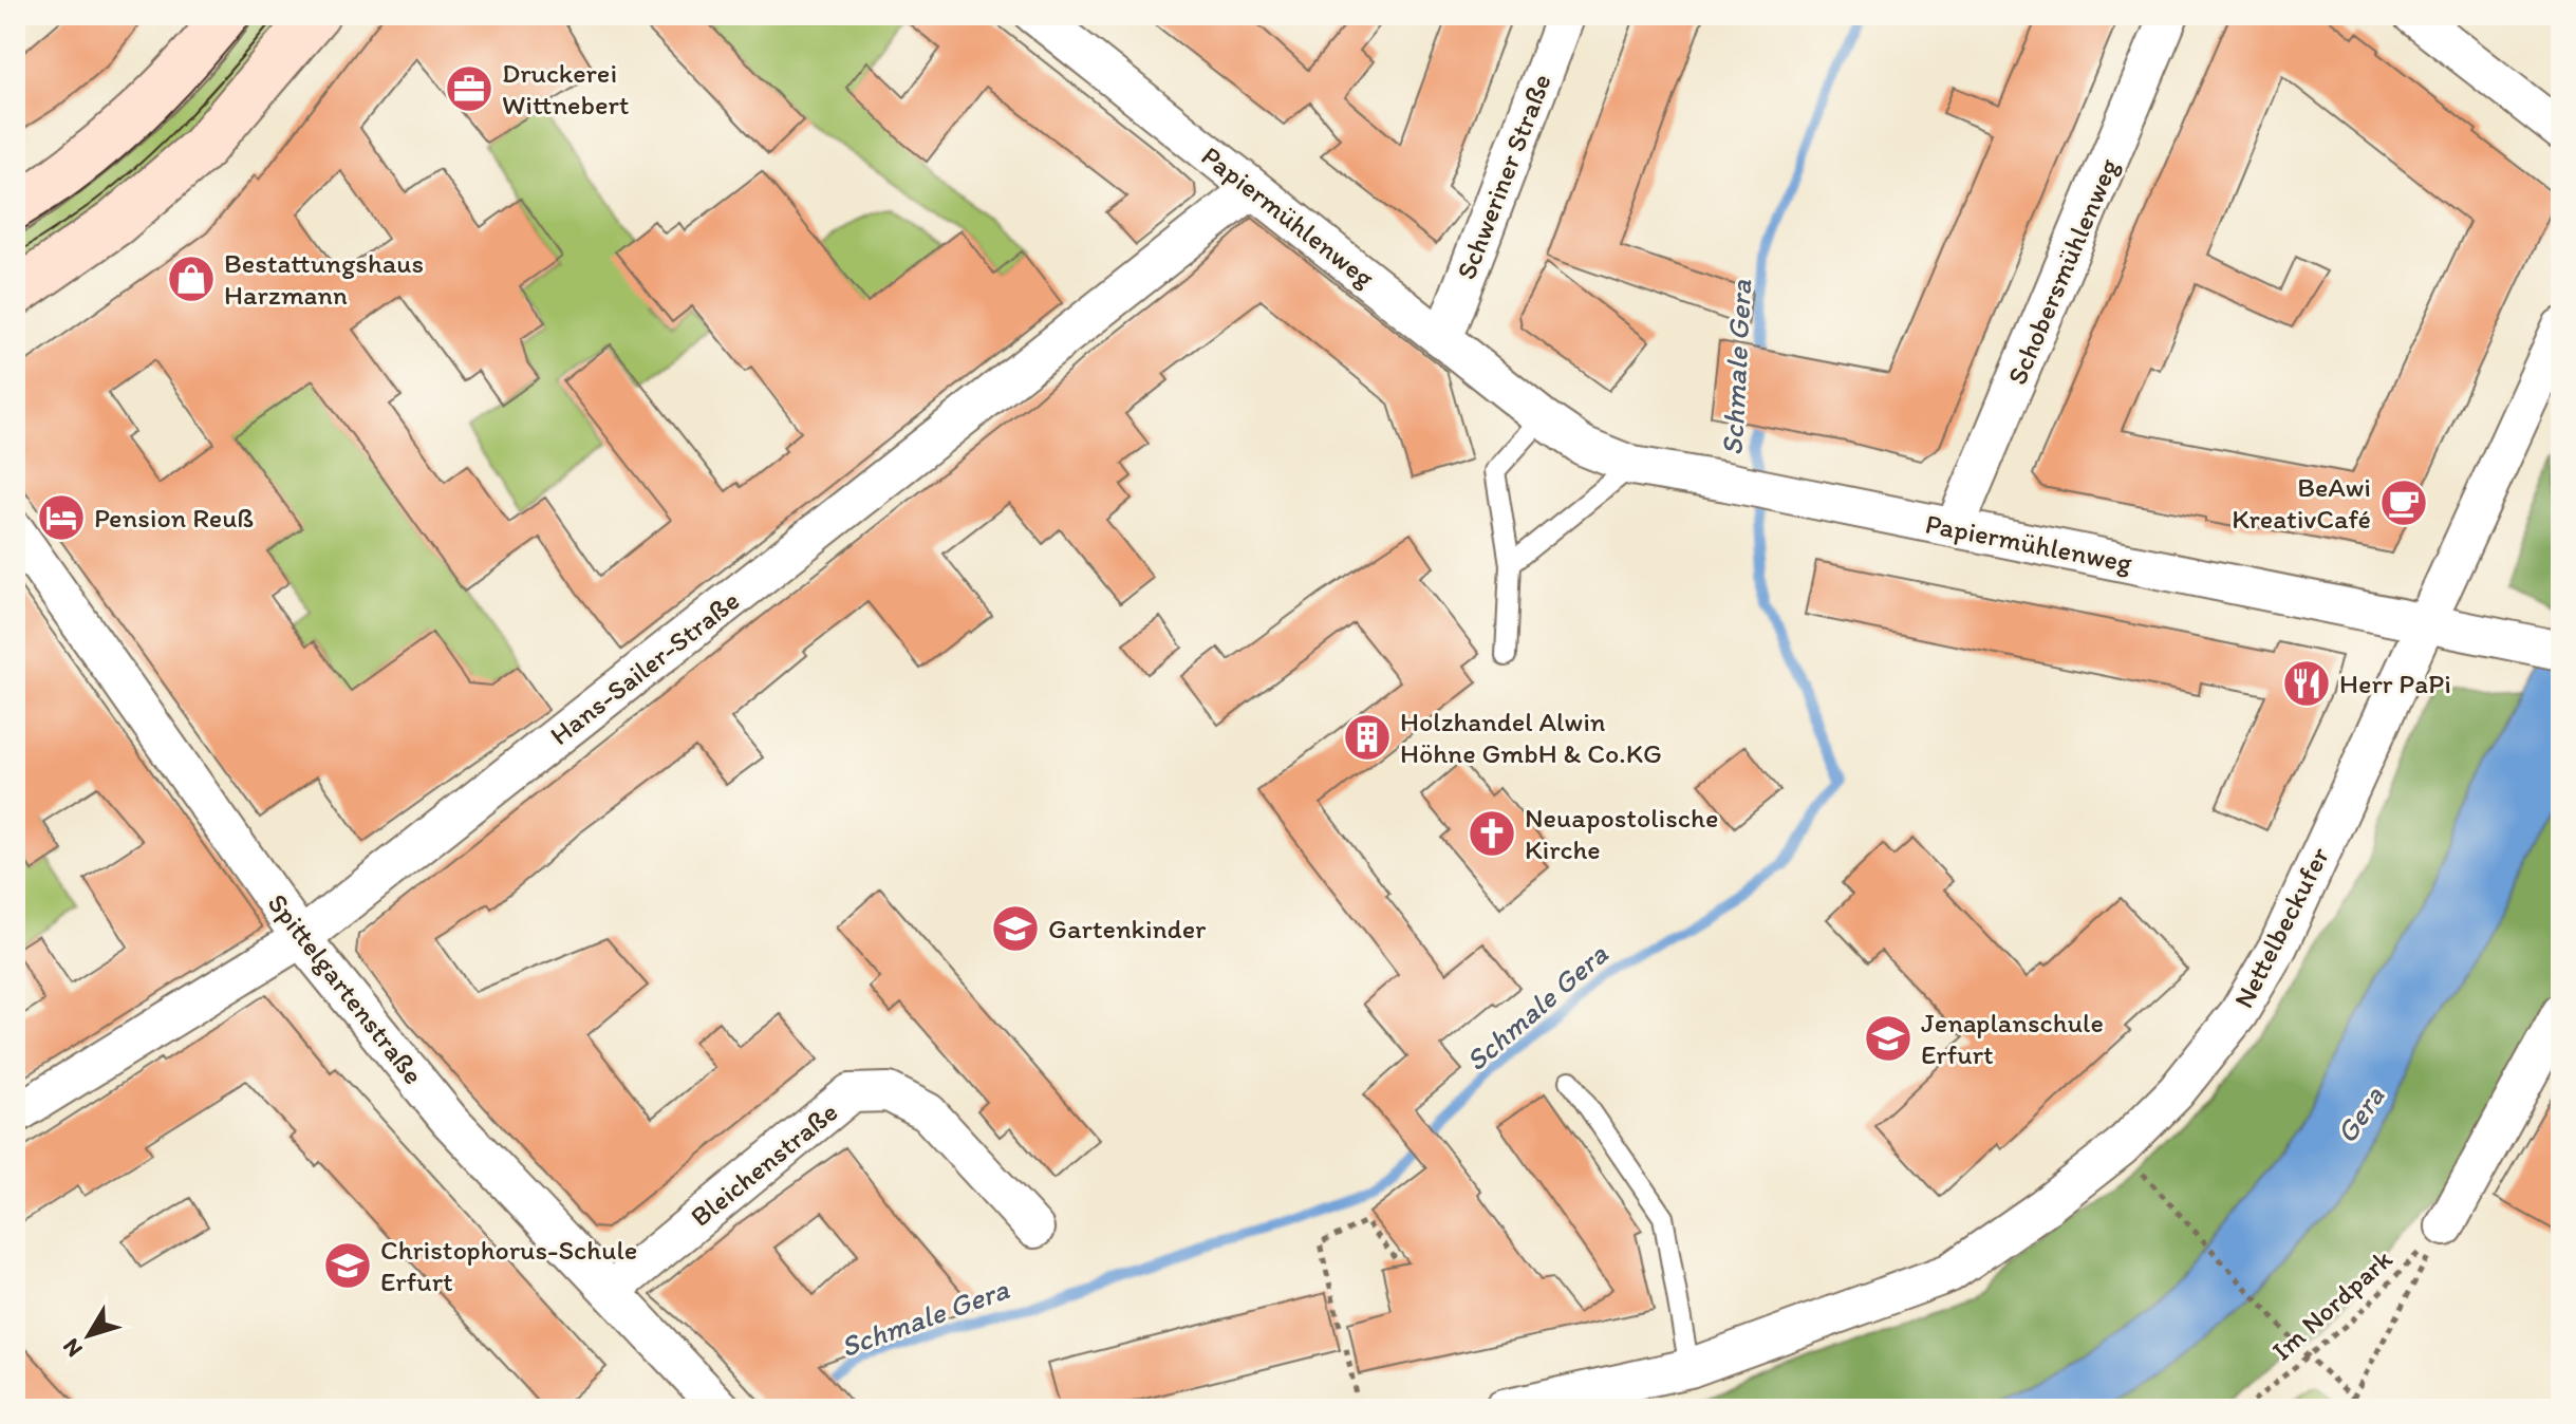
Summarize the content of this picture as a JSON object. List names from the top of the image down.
{
  "streets": {
    "street": [
      "Schweriner Straße",
      "Papiermühlenweg",
      "Schobersmühlenweg",
      "Hans-Sailer-Straße",
      "Nettelbeckufer",
      "Spittelgartenstraße",
      "Bleichenstraße"
    ],
    "path": ["Im Nordpark"]
  },
  "crossings": [
    ["Schweriner Straße", "Papiermühlenweg"],
    ["Papiermühlenweg", "Schobersmühlenweg"],
    ["Papiermühlenweg", "Hans-Sailer-Straße"],
    ["Papiermühlenweg", "Nettelbeckufer"],
    ["Hans-Sailer-Straße", "Spittelgartenstraße"],
    ["Spittelgartenstraße", "Bleichenstraße"]
  ],
  "water": ["Schmale Gera", "Gera"],
  "places": {
    "office": ["Druckerei Wittnebert"],
    "shop": ["Bestattungshaus Harzmann"],
    "cafe": ["BeAwi KreativCafé"],
    "hotel": ["Pension Reuß"],
    "restaurant": ["Herr PaPi"],
    "building": ["Holzhandel Alwin Höhne GmbH & Co.KG"],
    "church": ["Neuapostolische Kirche"],
    "school or university": ["Gartenkinder", "Jenaplanschule Erfurt", "Christophorus-Schule Erfurt"]
  },
  "north": "bottom left"
}
